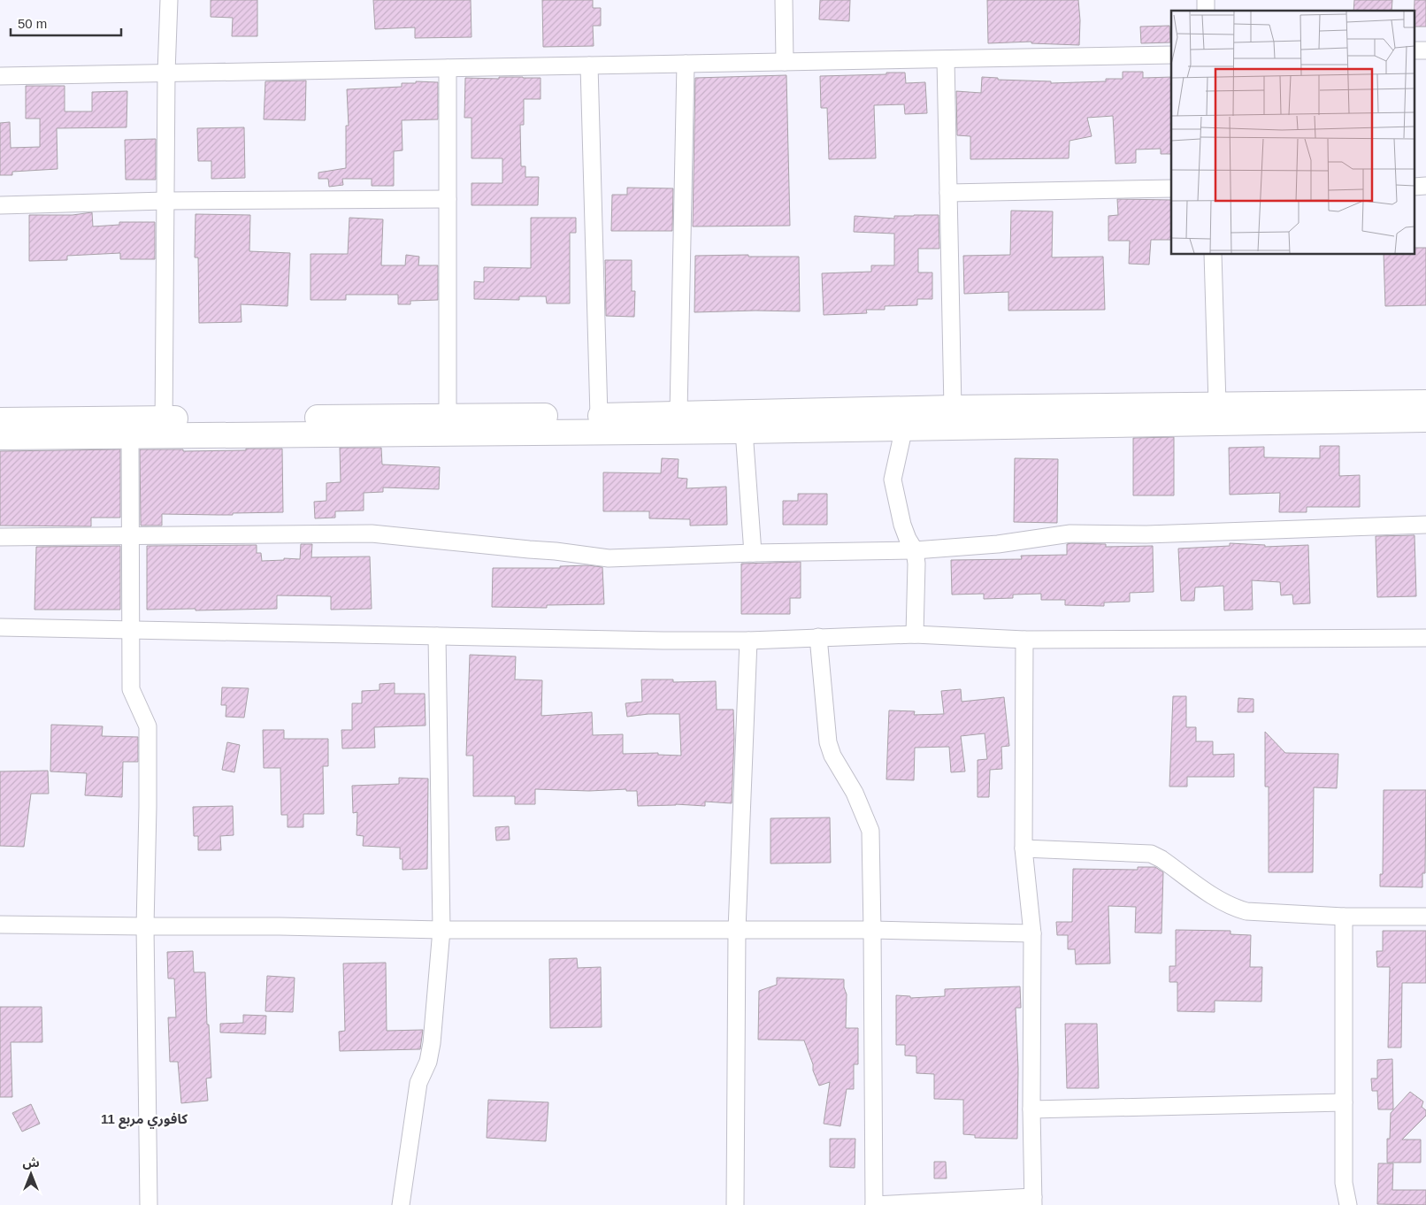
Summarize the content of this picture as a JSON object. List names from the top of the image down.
{
  "districts": ["كافوري مربع 11"],
  "scale_bar": "50 m",
  "north": "top"
}
